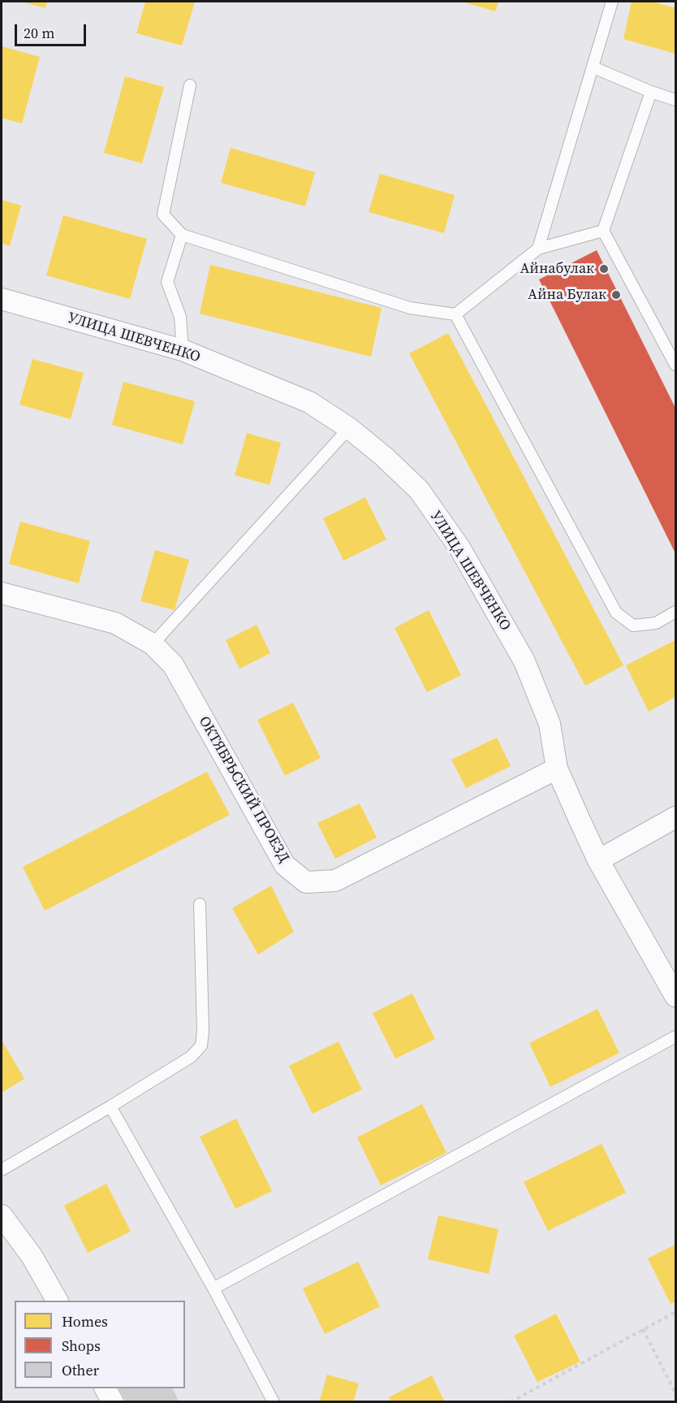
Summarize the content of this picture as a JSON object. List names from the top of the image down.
{
  "streets": {
    "street": ["УЛИЦА ШЕВЧЕНКО", "ОКТЯБРЬСКИЙ ПРОЕЗД"]
  },
  "crossings": [
    ["УЛИЦА ШЕВЧЕНКО", "ОКТЯБРЬСКИЙ ПРОЕЗД"]
  ],
  "places": ["Айнабулак", "Айна Булак"],
  "legend": ["Homes", "Shops", "Other"],
  "scale_bar": "20 m"
}
